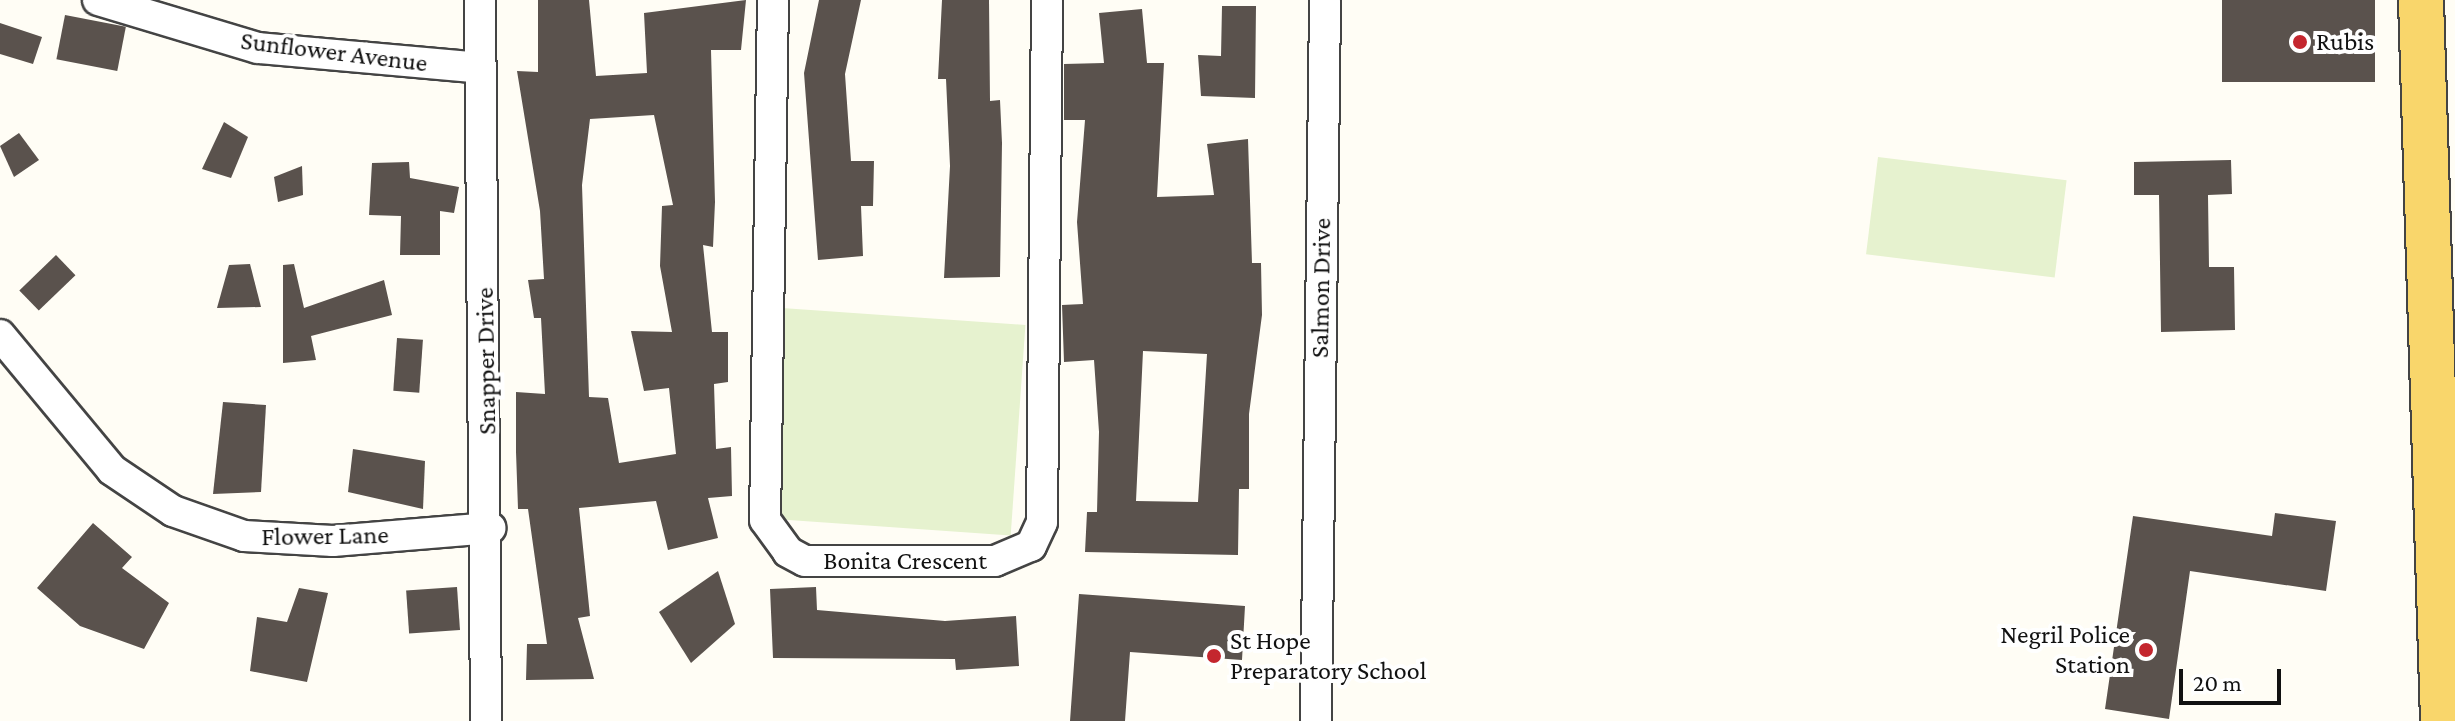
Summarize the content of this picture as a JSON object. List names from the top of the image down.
{
  "streets": {
    "street": [
      "Sunflower Avenue",
      "Salmon Drive",
      "Snapper Drive",
      "Flower Lane",
      "Bonita Crescent"
    ]
  },
  "crossings": [
    ["Sunflower Avenue", "Snapper Drive"],
    ["Snapper Drive", "Flower Lane"]
  ],
  "places": ["Rubis", "Negril Police Station", "St Hope Preparatory School"],
  "scale_bar": "20 m"
}
